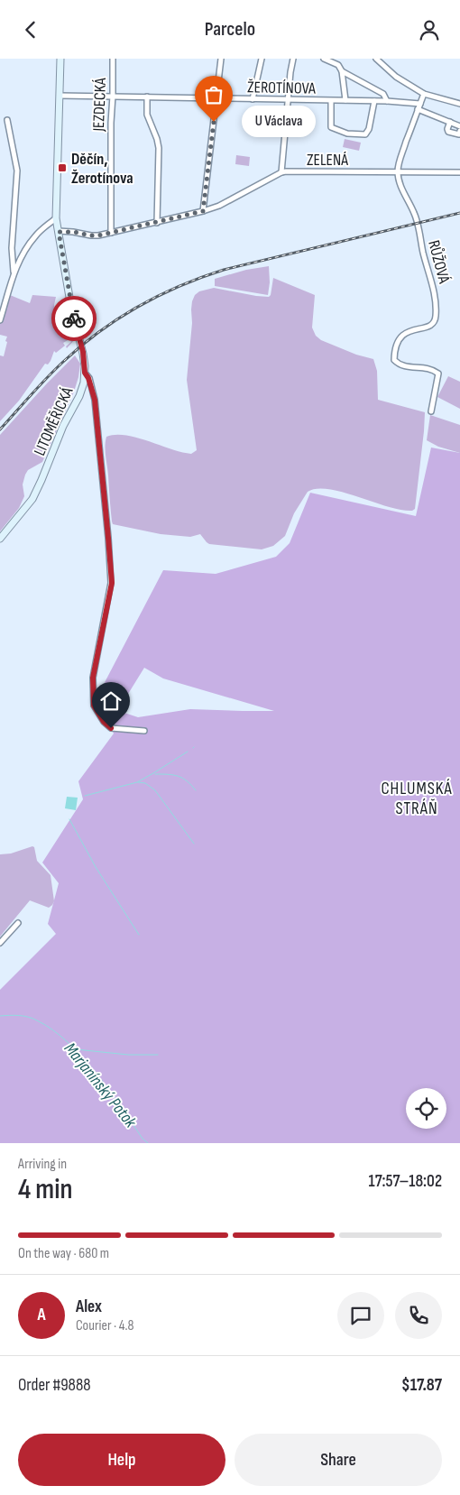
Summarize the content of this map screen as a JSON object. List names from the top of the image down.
{
  "streets": {
    "main road": ["LITOMĚŘICKÁ"],
    "street": [
      "ŽEROTÍNOVA",
      "JEZDECKÁ",
      "ZELENÁ",
      "RŮŽOVÁ"
    ]
  },
  "crossings": [
    ["ŽEROTÍNOVA", "JEZDECKÁ"],
    ["ŽEROTÍNOVA", "LITOMĚŘICKÁ"],
    ["JEZDECKÁ", "ZELENÁ"],
    ["ZELENÁ", "RŮŽOVÁ"],
    ["ZELENÁ", "LITOMĚŘICKÁ"]
  ],
  "districts": ["CHLUMSKÁ STRÁŇ"],
  "water": ["Marjanínský Potok"],
  "places": {
    "other": ["U Václava"],
    "transit": ["Děčín, Žerotínova"]
  },
  "page": {
    "header": "Parcelo",
    "bubble": "U Václava",
    "heading": ["4 min", "Arriving in", "17:57–18:02"],
    "panel": [
      "Alex",
      "Courier · 4.8",
      "Order #9888",
      "$17.87"
    ],
    "bar": "On the way · 680 m",
    "round": "A",
    "buttons": ["Help", "Share"]
  }
}
